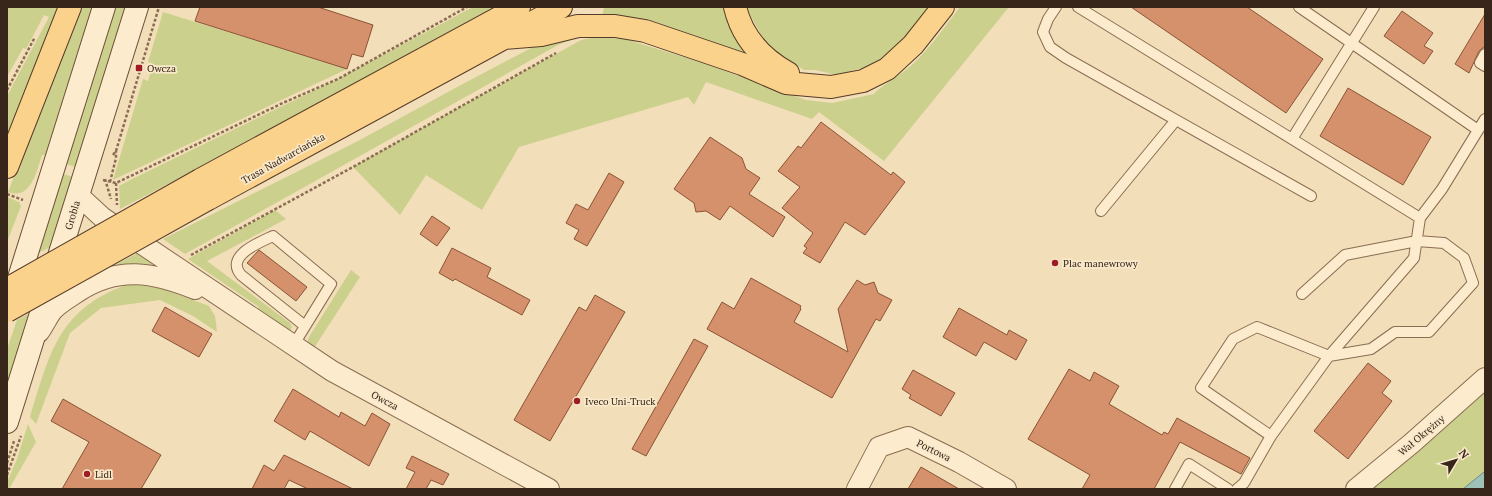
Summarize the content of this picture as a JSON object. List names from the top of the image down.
{
  "streets": {
    "main road": ["Trasa Nadwarciańska", "Grobla"],
    "street": ["Owcza", "Wał Okrężny", "Portowa"]
  },
  "crossings": [
    ["Grobla", "Owcza"]
  ],
  "places": {
    "transit": ["Owcza"],
    "other": ["Plac manewrowy", "Iveco Uni-Truck", "Lidl"]
  },
  "north": "top right"
}
